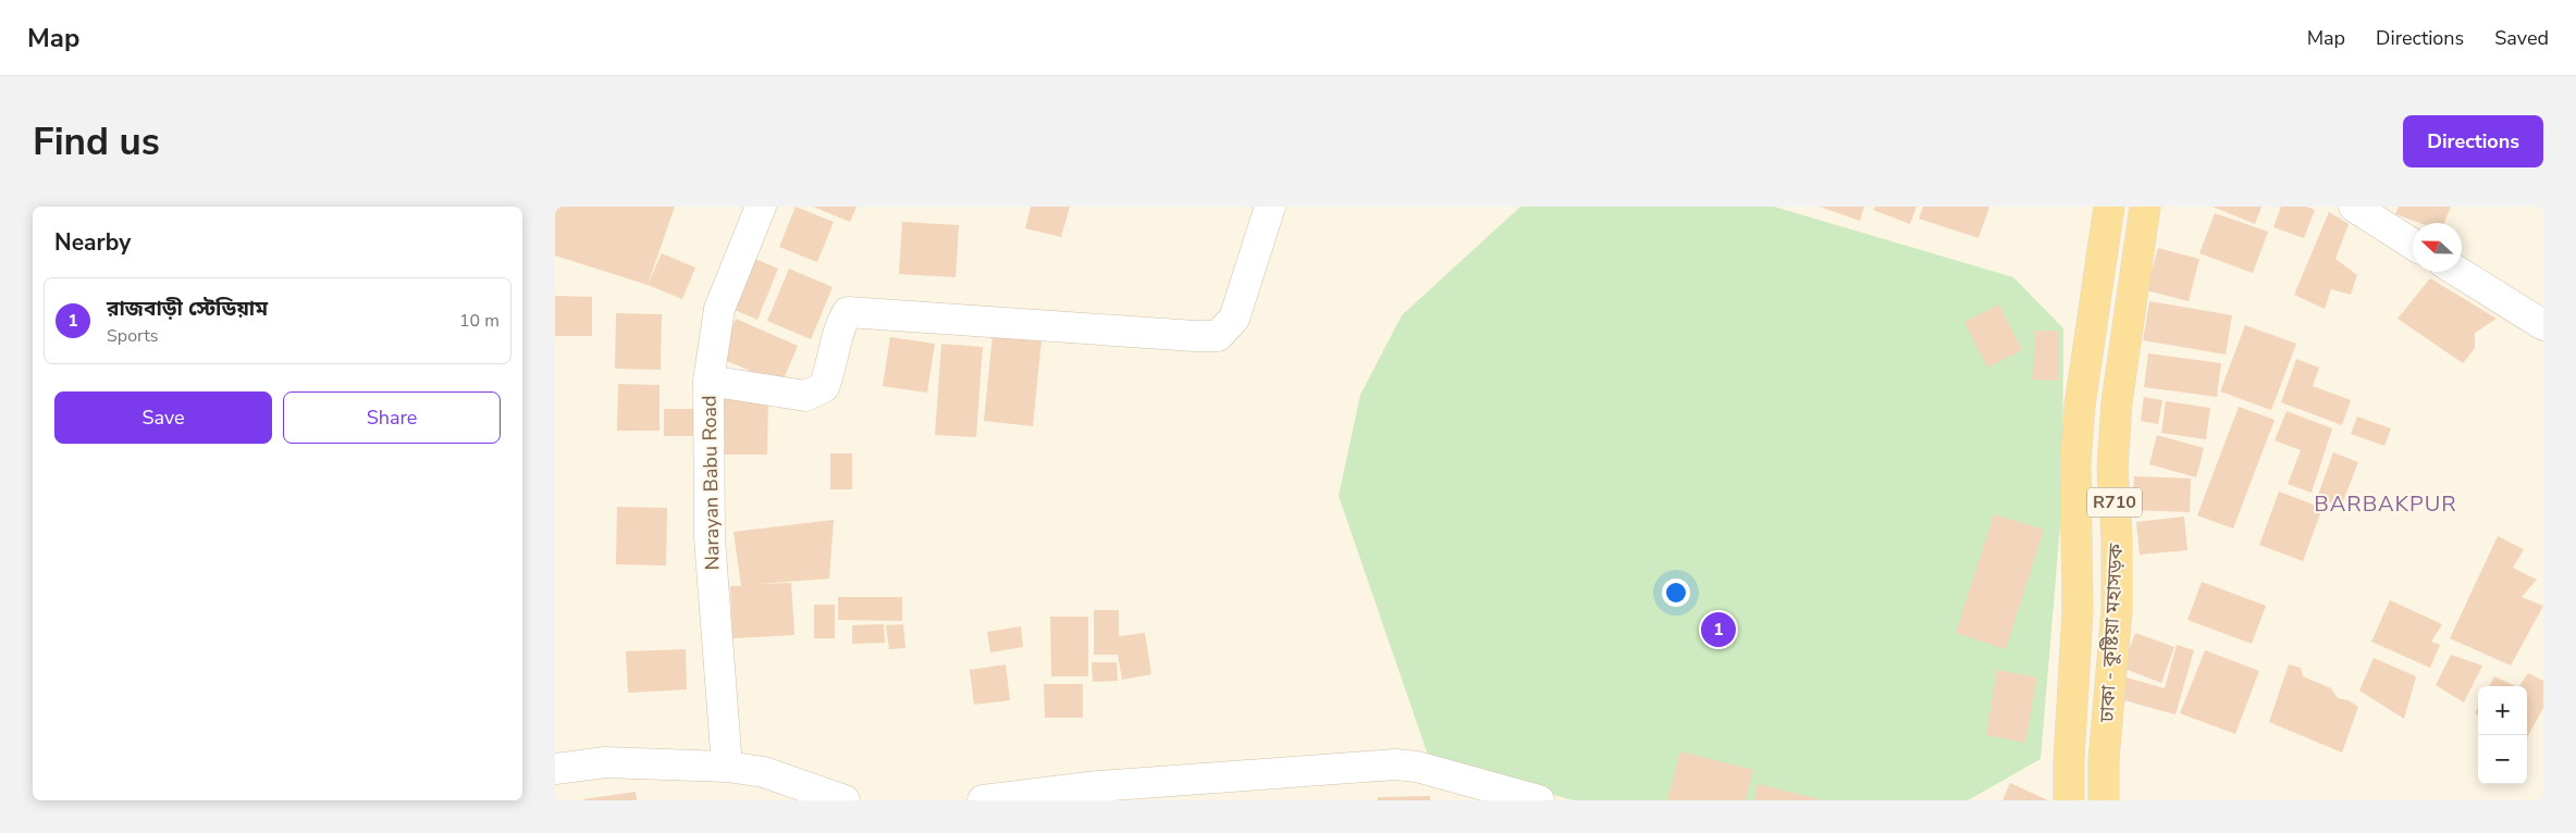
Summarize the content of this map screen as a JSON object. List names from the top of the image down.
{
  "streets": {
    "main road": ["R710", "ঢাকা - কুষ্টিয়া মহাসড়ক"],
    "street": ["Narayan Babu Road"]
  },
  "districts": ["BARBAKPUR"],
  "north": "left",
  "page": {
    "header": "Map",
    "nav": ["Map", "Directions", "Saved"],
    "buttons": [
      "Directions",
      ["Save", "Share"]
    ],
    "title": "Find us",
    "heading": "Nearby",
    "list": [
      {
        "mark": "1",
        "name": "রাজবাড়ী স্টেডিয়াম",
        "note": "Sports",
        "value": "10 m"
      }
    ],
    "pins": "1",
    "map_buttons": ["+", "−"]
  }
}
